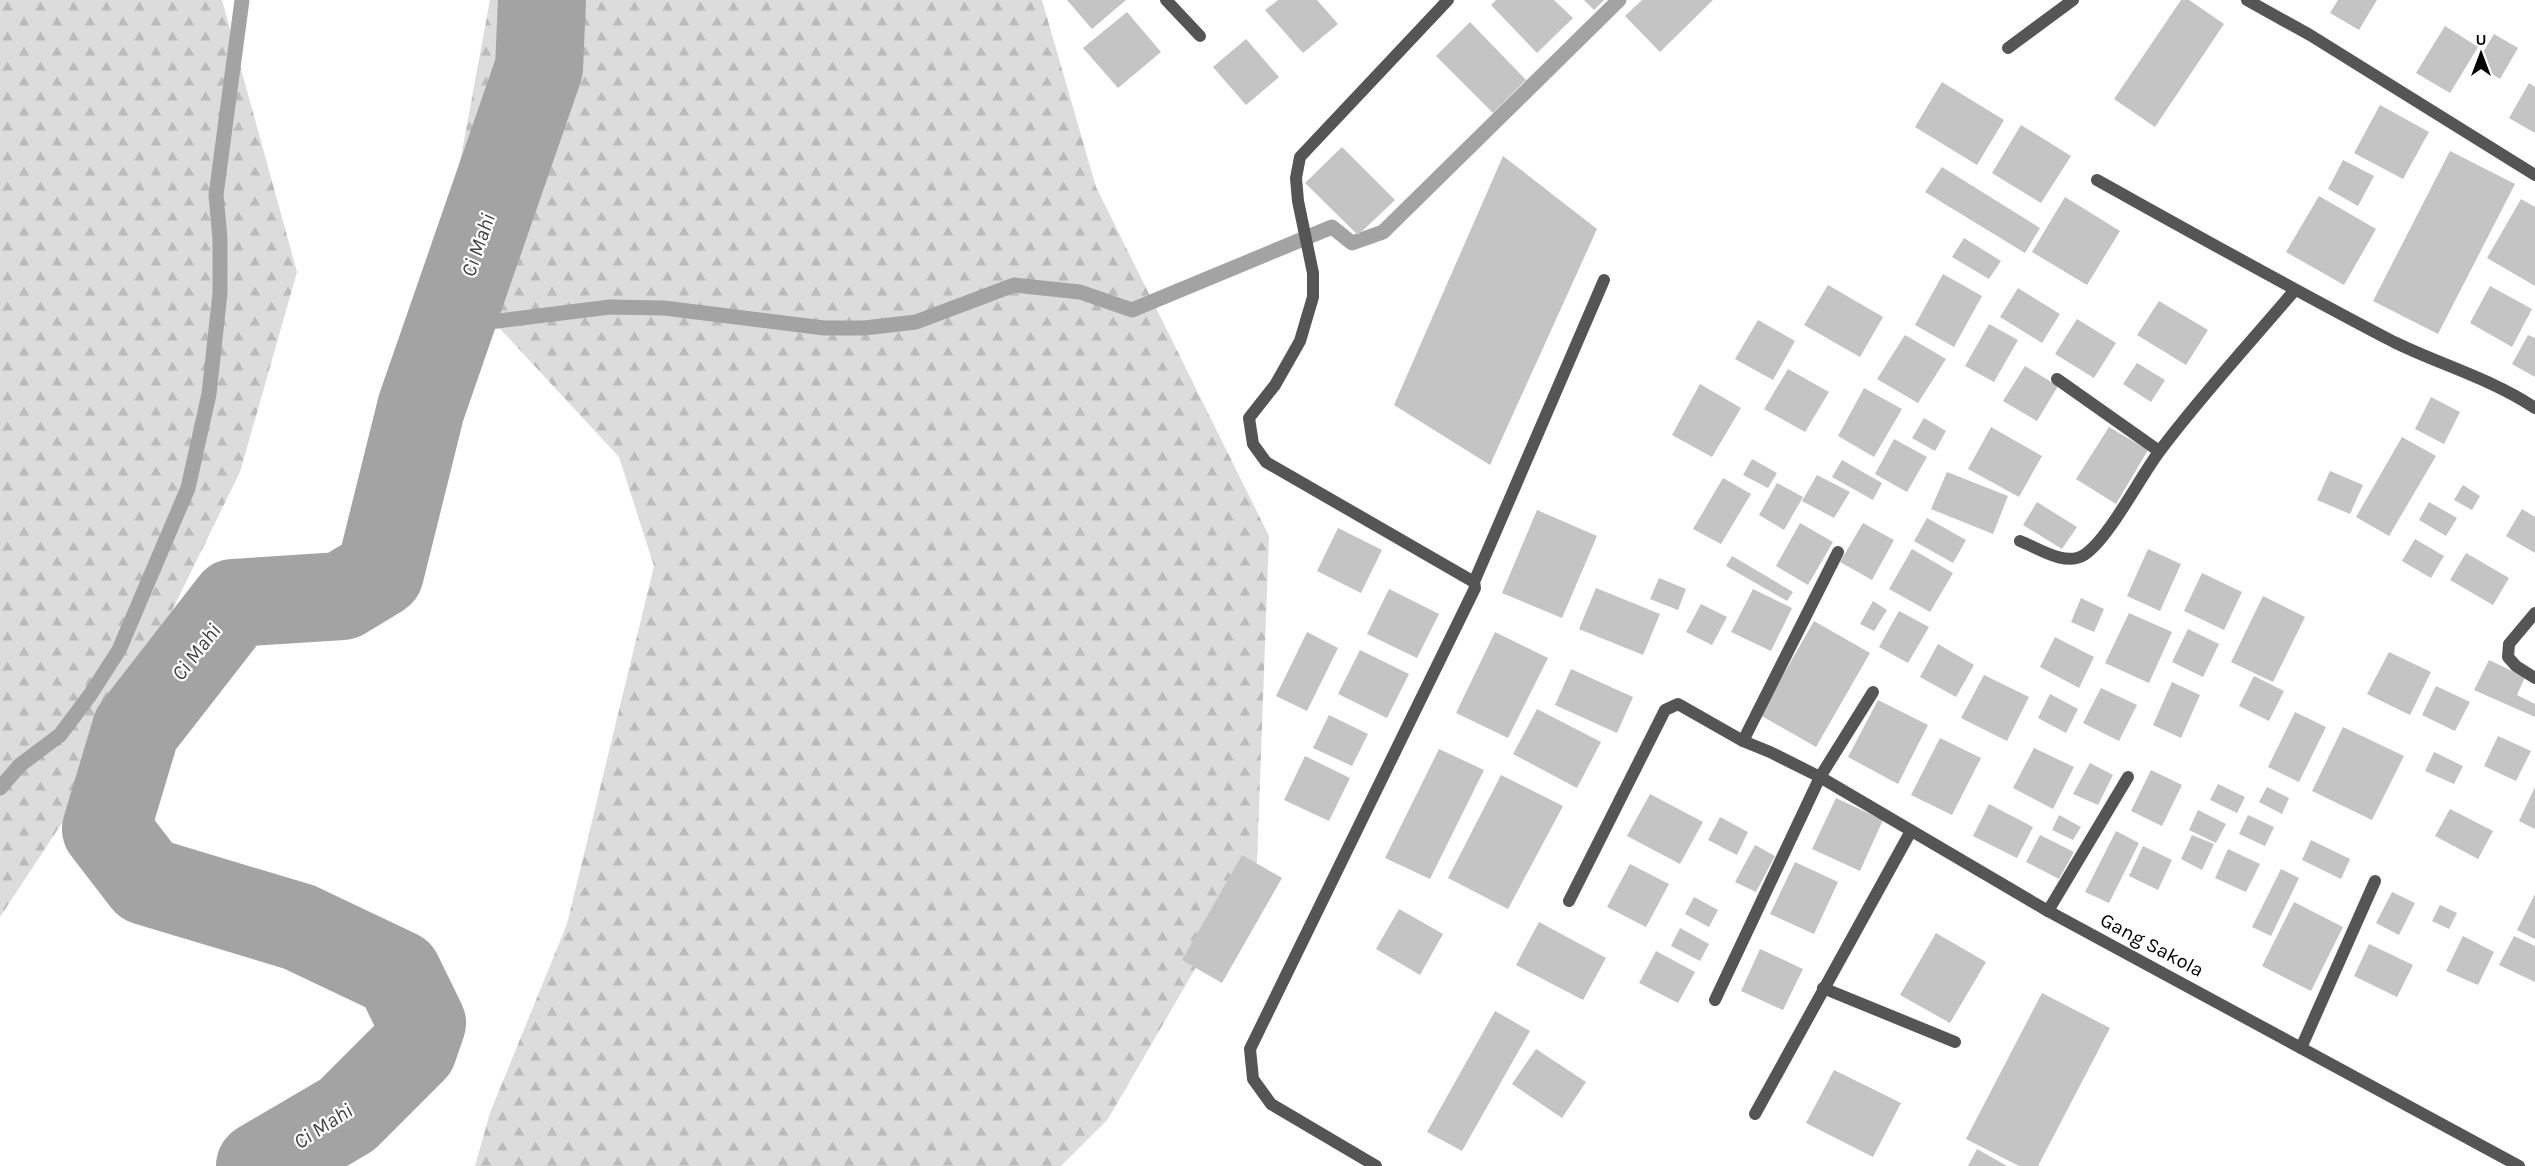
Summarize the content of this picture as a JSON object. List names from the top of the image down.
{
  "streets": {
    "street": ["Gang Sakola"]
  },
  "water": ["Ci Mahi"],
  "north": "top"
}
